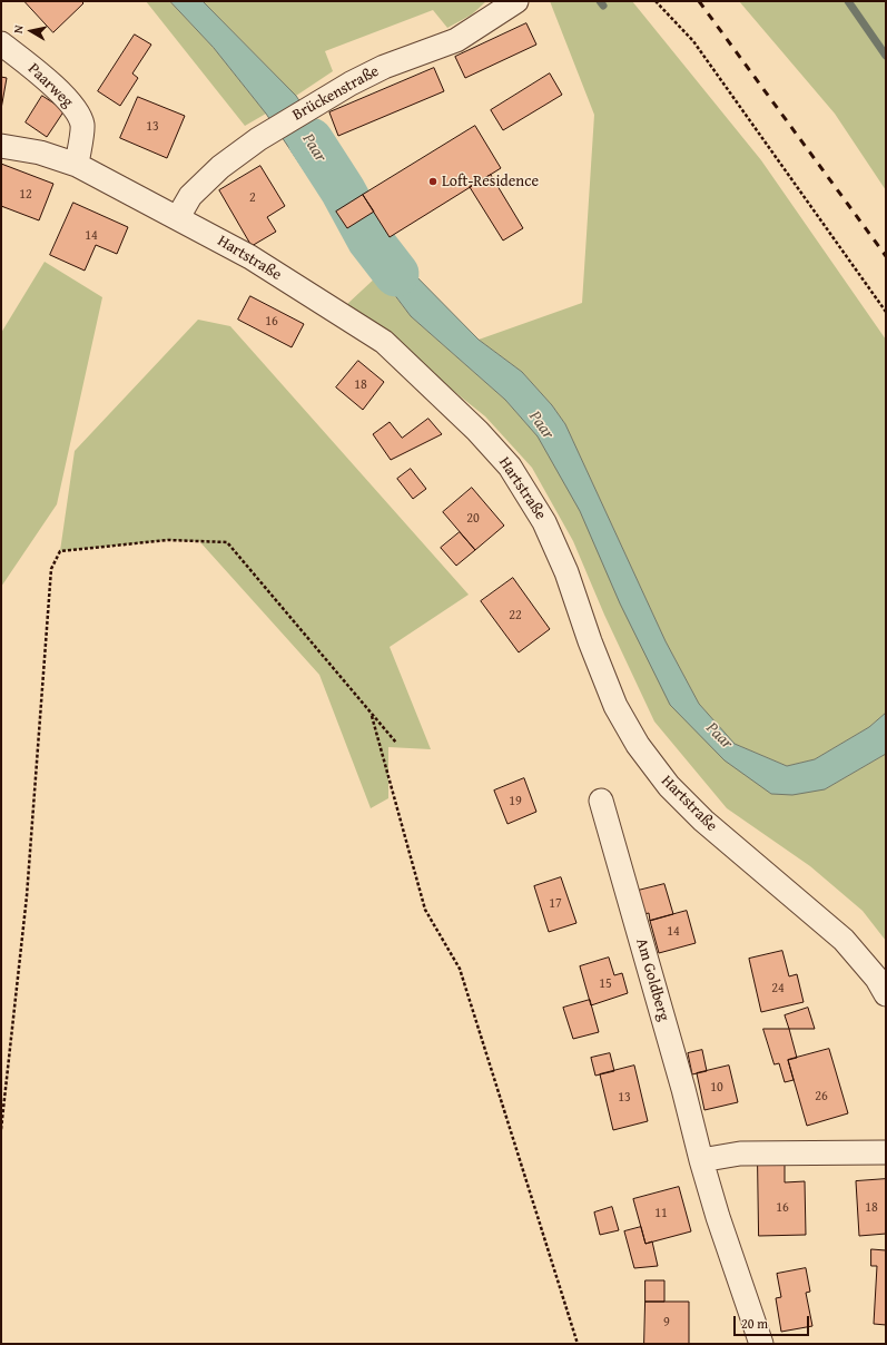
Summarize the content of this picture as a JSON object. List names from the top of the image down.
{
  "streets": {
    "street": [
      "Paarweg",
      "Brückenstraße",
      "Hartstraße",
      "Am Goldberg"
    ]
  },
  "crossings": [
    ["Paarweg", "Hartstraße"],
    ["Brückenstraße", "Hartstraße"]
  ],
  "water": ["Paar"],
  "places": ["Loft-Residence"],
  "house_numbers": [
    "13",
    "12",
    "2",
    "14",
    "16",
    "18",
    "20",
    "22",
    "19",
    "17",
    "14",
    "15",
    "24",
    "10",
    "26",
    "13",
    "16",
    "18",
    "11",
    "9"
  ],
  "scale_bar": "20 m",
  "north": "left"
}
